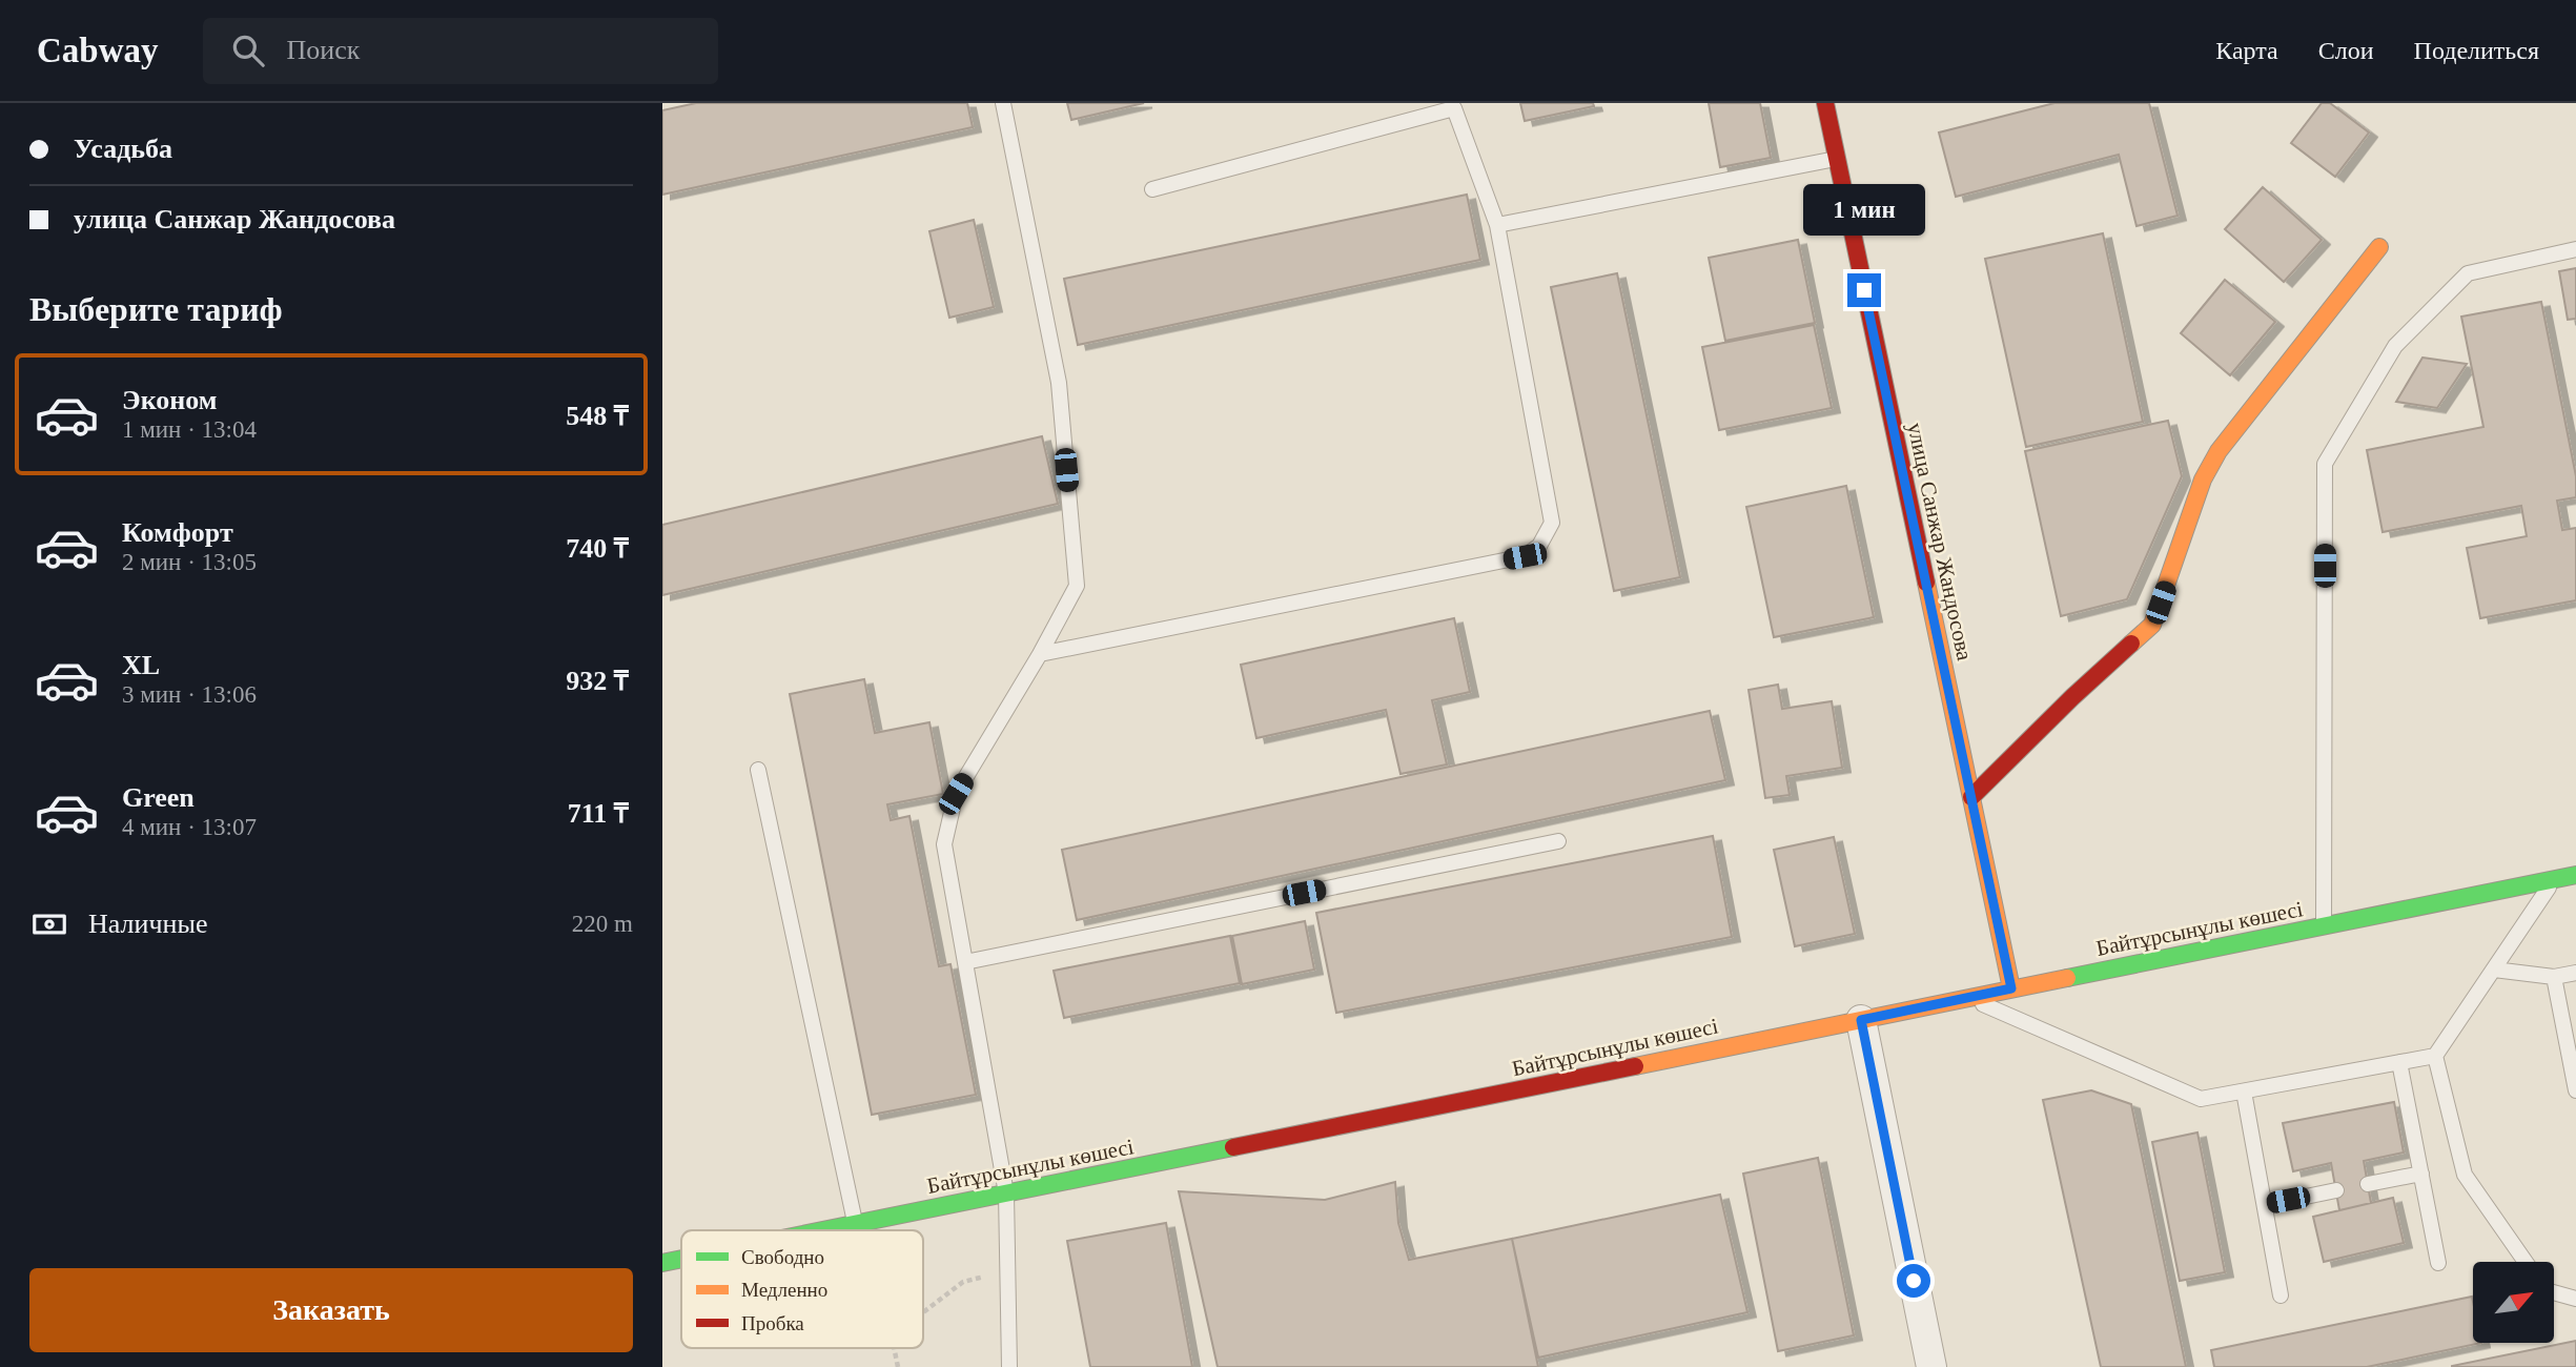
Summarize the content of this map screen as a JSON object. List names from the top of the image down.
{
  "streets": {
    "main road": ["улица Санжар Жандосова", "Байтұрсынұлы көшесі"]
  },
  "crossings": [
    ["улица Санжар Жандосова", "Байтұрсынұлы көшесі"]
  ],
  "legend": ["Свободно", "Медленно", "Пробка"],
  "north": "top right",
  "page": {
    "header": "Cabway",
    "search": "Поиск",
    "nav": ["Карта", "Слои", "Поделиться"],
    "banner": ["Усадьба", "улица Санжар Жандосова"],
    "bubble": "1 мин",
    "heading": "Выберите тариф",
    "list": [
      {
        "name": "Эконом",
        "note": "1 мин · 13:04",
        "value": "548 ₸"
      },
      {
        "name": "Комфорт",
        "note": "2 мин · 13:05",
        "value": "740 ₸"
      },
      {
        "name": "XL",
        "note": "3 мин · 13:06",
        "value": "932 ₸"
      },
      {
        "name": "Green",
        "note": "4 мин · 13:07",
        "value": "711 ₸"
      }
    ],
    "pay": ["Наличные", "220 m"],
    "buttons": "Заказать"
  }
}
